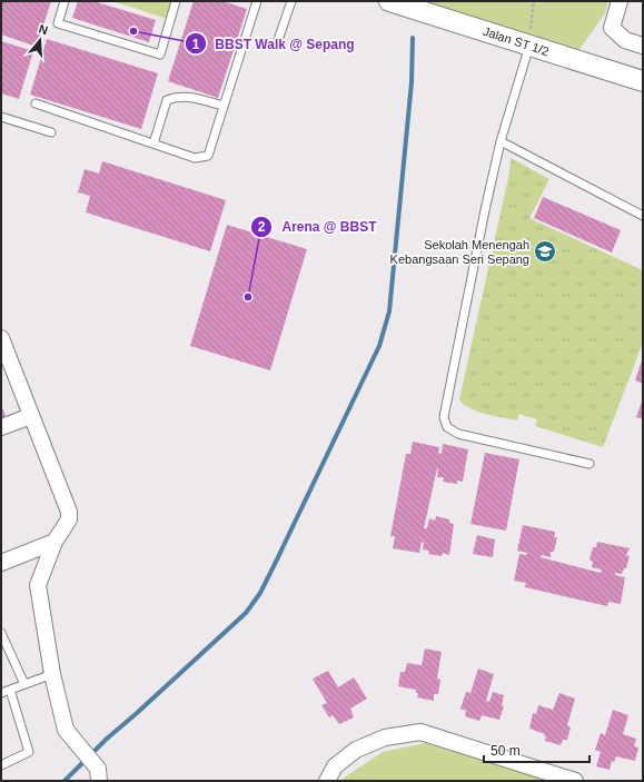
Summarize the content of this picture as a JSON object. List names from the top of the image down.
{
  "streets": {
    "street": ["Jalan ST 1/2"]
  },
  "places": {
    "other": ["BBST Walk @ Sepang", "Arena @ BBST"],
    "school or university": ["Sekolah Menengah Kebangsaan Seri Sepang"]
  },
  "scale_bar": "50 m",
  "north": "top"
}
